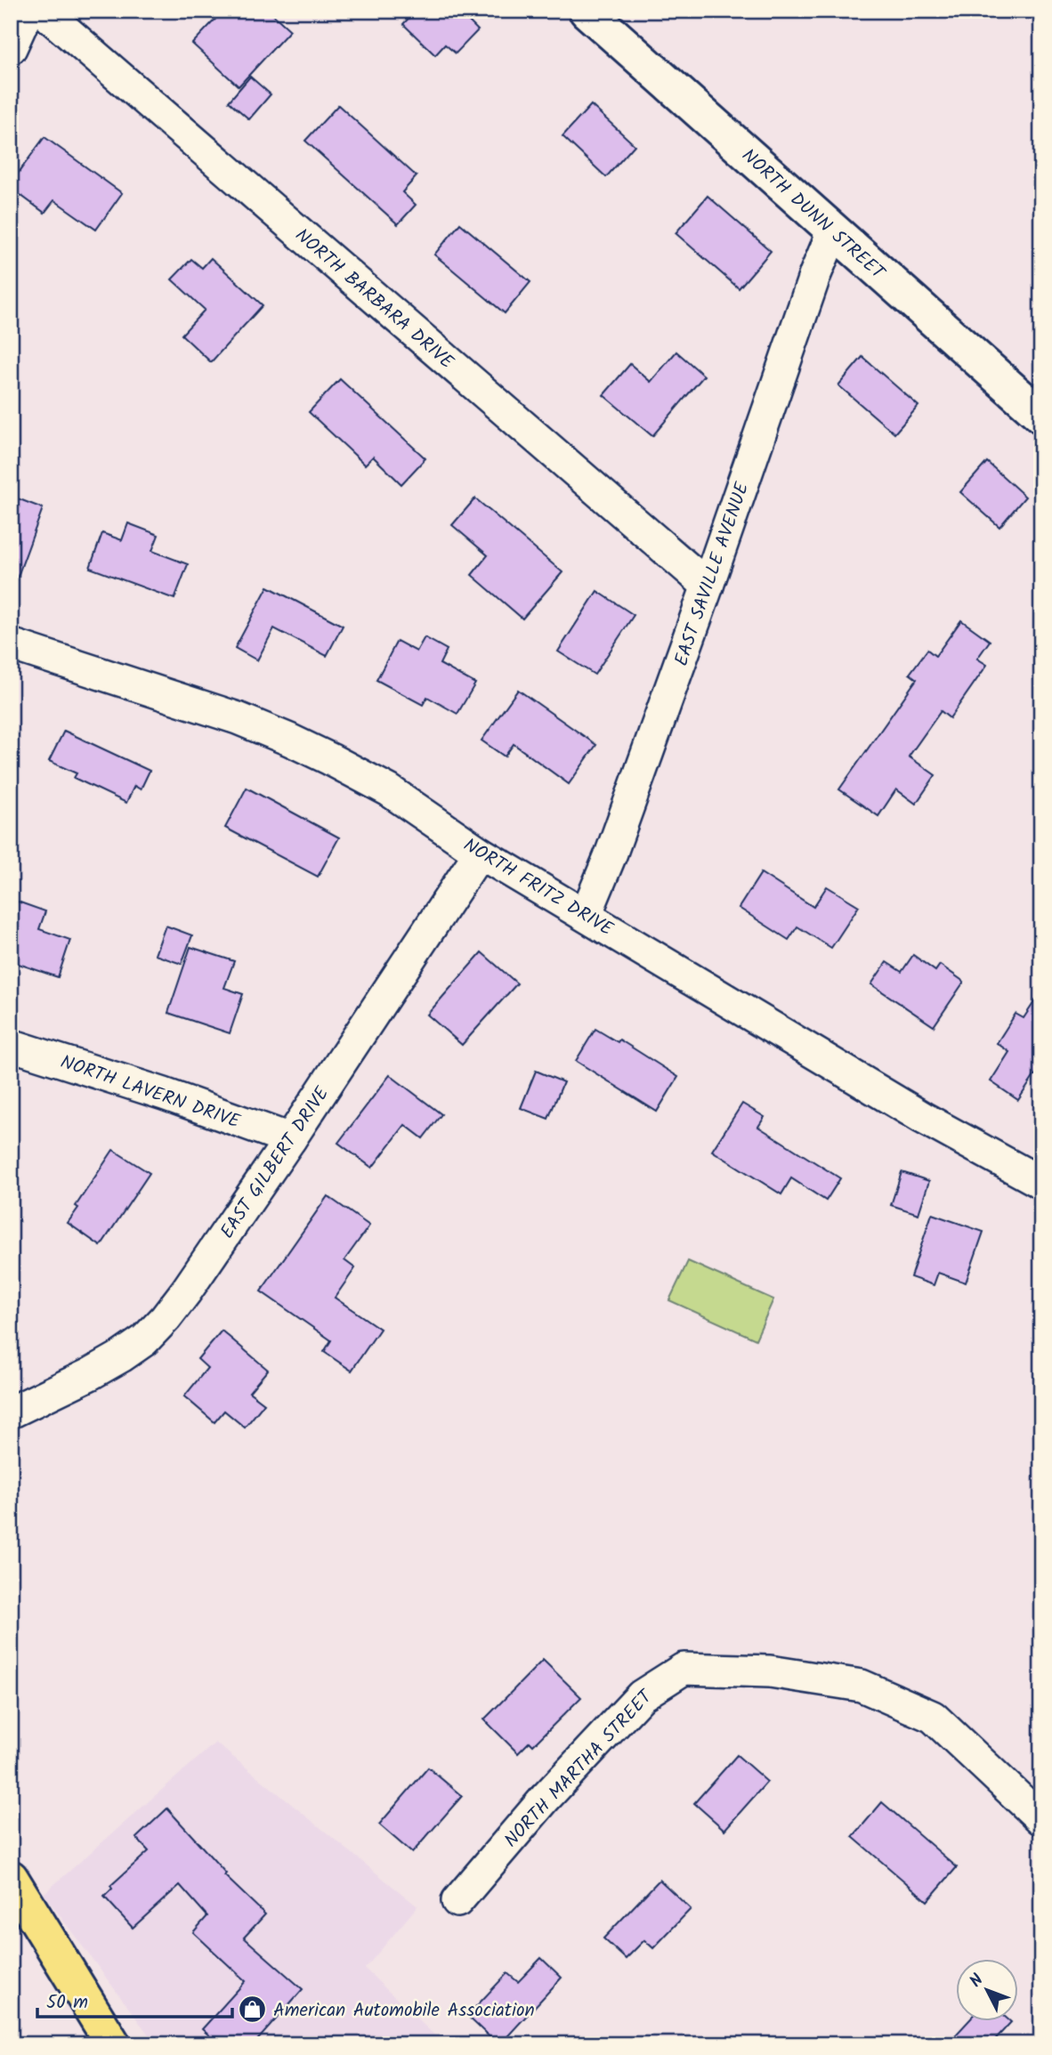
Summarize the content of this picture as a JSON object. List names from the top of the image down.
{
  "streets": {
    "street": [
      "NORTH DUNN STREET",
      "NORTH BARBARA DRIVE",
      "EAST SAVILLE AVENUE",
      "NORTH FRITZ DRIVE",
      "NORTH LAVERN DRIVE",
      "EAST GILBERT DRIVE",
      "NORTH MARTHA STREET"
    ]
  },
  "crossings": [
    ["NORTH DUNN STREET", "EAST SAVILLE AVENUE"],
    ["NORTH BARBARA DRIVE", "EAST SAVILLE AVENUE"],
    ["EAST SAVILLE AVENUE", "NORTH FRITZ DRIVE"],
    ["NORTH FRITZ DRIVE", "EAST GILBERT DRIVE"],
    ["NORTH LAVERN DRIVE", "EAST GILBERT DRIVE"]
  ],
  "places": {
    "shop": ["American Automobile Association"]
  },
  "scale_bar": "50 m",
  "north": "top left"
}
